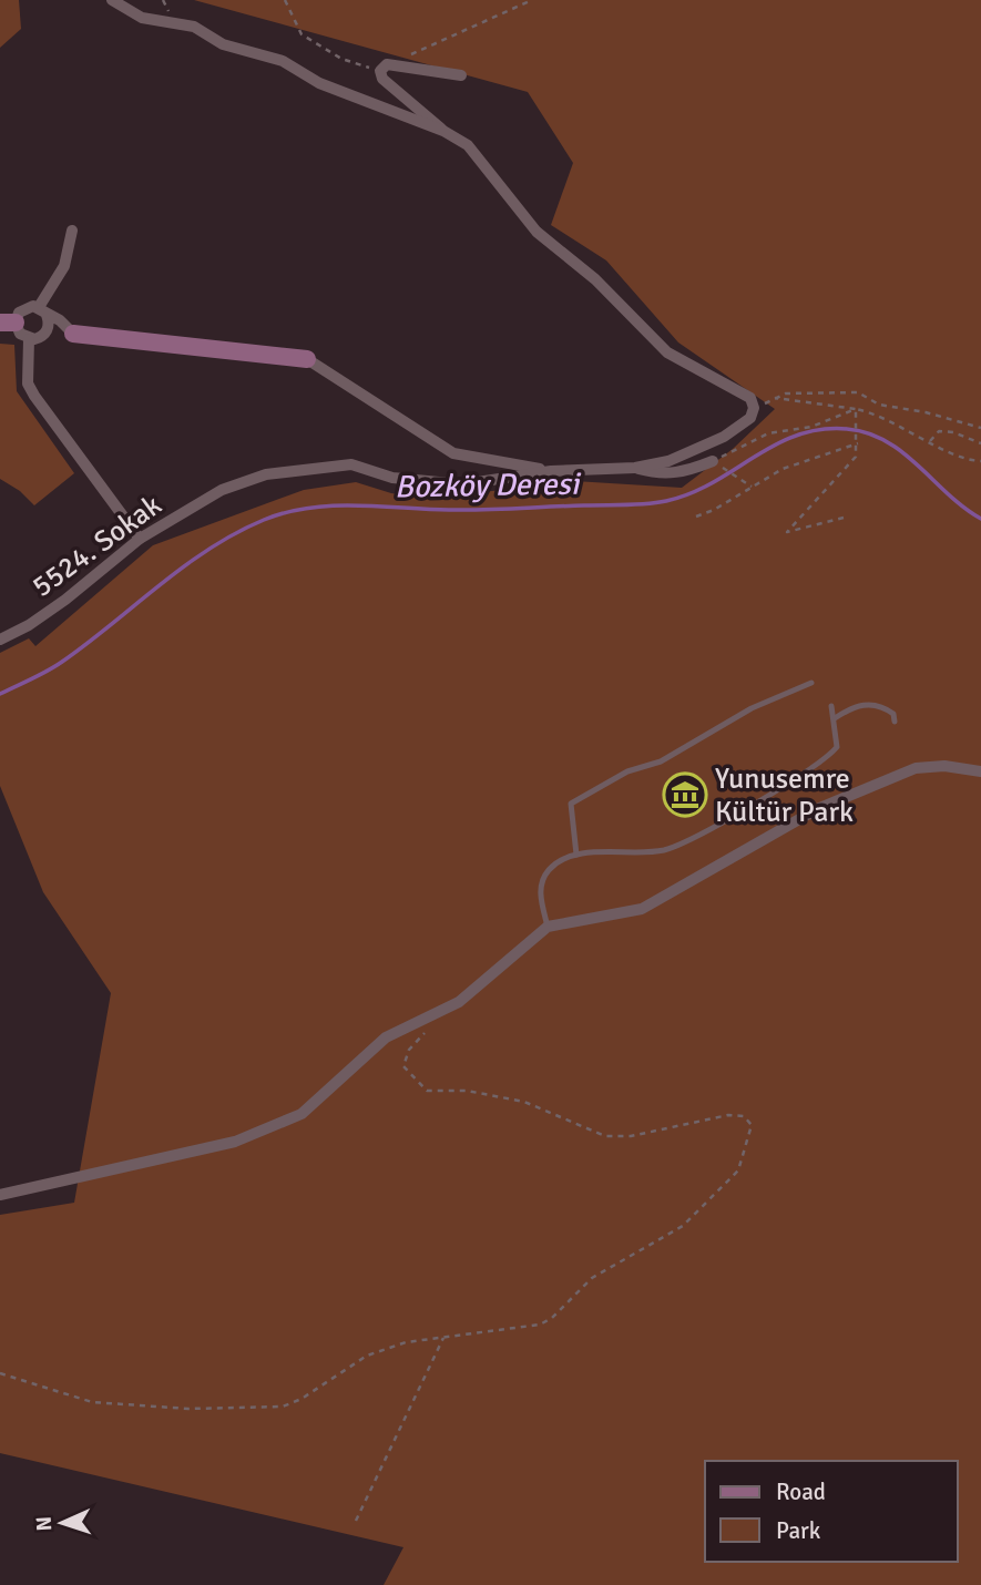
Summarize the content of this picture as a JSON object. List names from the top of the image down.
{
  "streets": {
    "street": ["5524. Sokak"]
  },
  "water": ["Bozköy Deresi"],
  "places": {
    "museum": ["Yunusemre Kültür Park"]
  },
  "legend": ["Road", "Park"],
  "north": "left"
}
